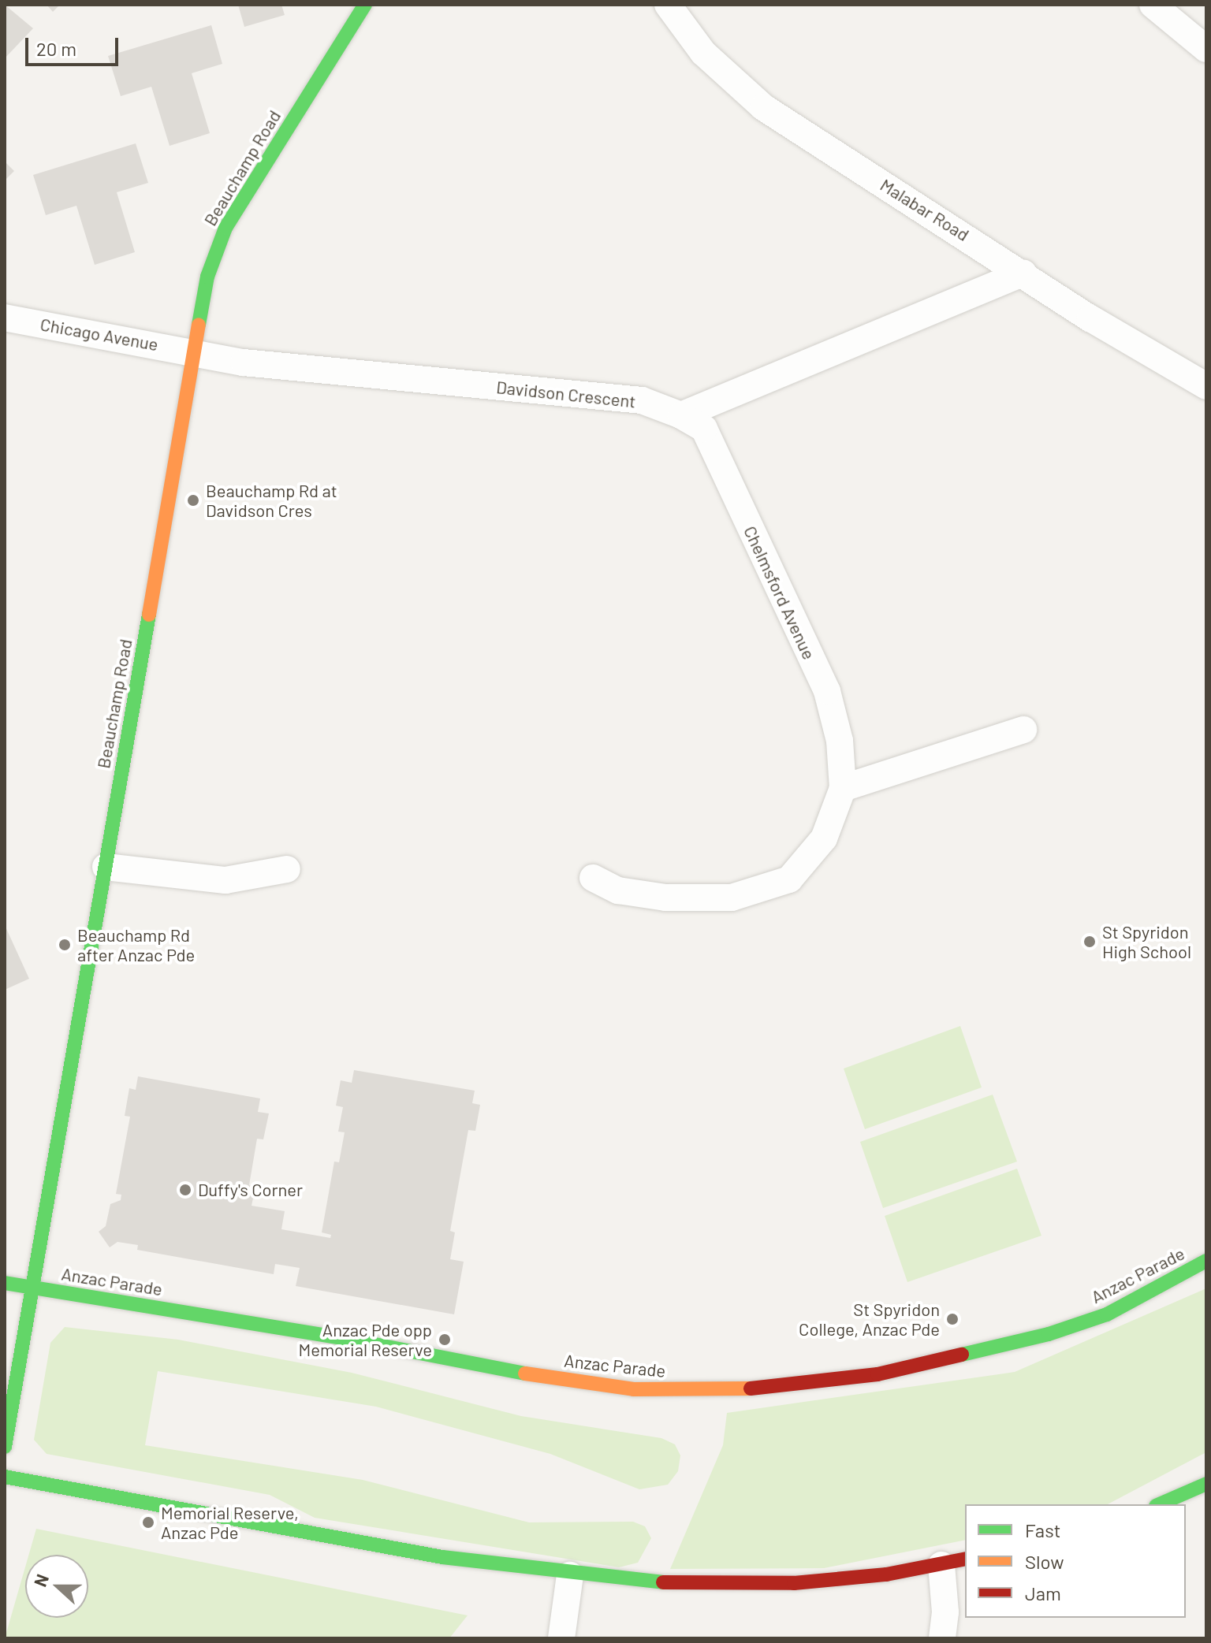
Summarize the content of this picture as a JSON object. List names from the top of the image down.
{
  "streets": {
    "main road": ["Beauchamp Road", "Anzac Parade"],
    "street": [
      "Malabar Road",
      "Chicago Avenue",
      "Davidson Crescent",
      "Chelmsford Avenue"
    ]
  },
  "crossings": [
    ["Beauchamp Road", "Chicago Avenue"],
    ["Beauchamp Road", "Davidson Crescent"],
    ["Beauchamp Road", "Anzac Parade"],
    ["Chicago Avenue", "Davidson Crescent"],
    ["Davidson Crescent", "Chelmsford Avenue"]
  ],
  "places": [
    "Beauchamp Rd at Davidson Cres",
    "St Spyridon High School",
    "Beauchamp Rd after Anzac Pde",
    "Duffy's Corner",
    "St Spyridon College, Anzac Pde",
    "Anzac Pde opp Memorial Reserve",
    "Memorial Reserve, Anzac Pde"
  ],
  "legend": ["Fast", "Slow", "Jam"],
  "scale_bar": "20 m",
  "north": "left"
}
